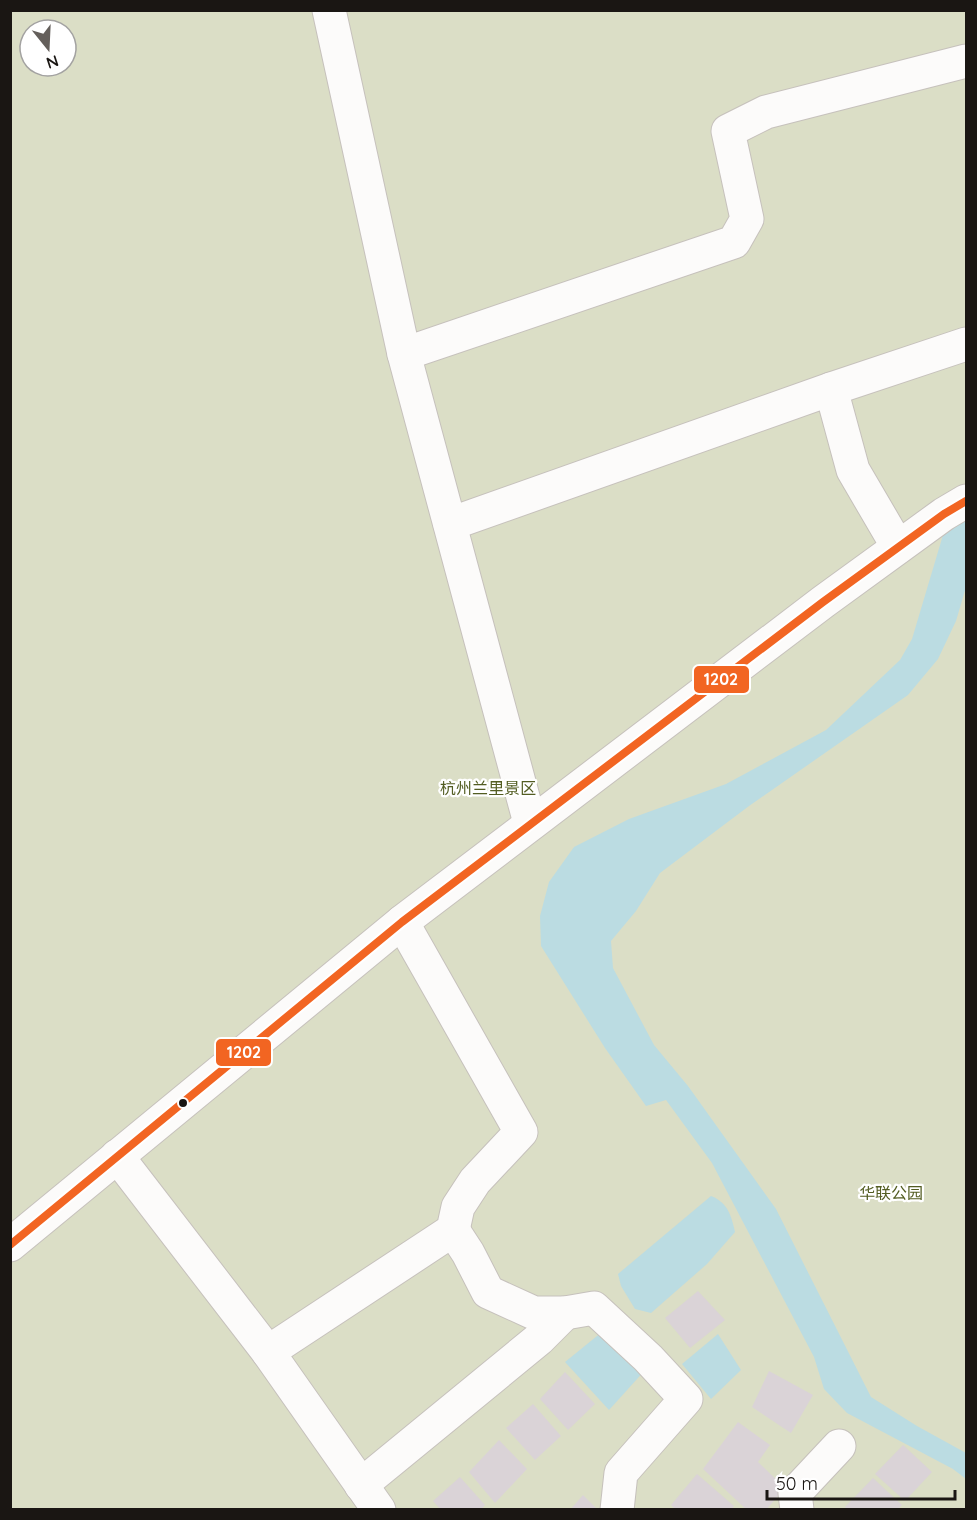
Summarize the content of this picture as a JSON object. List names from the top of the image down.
{
  "parks": ["杭州兰里景区", "华联公园"],
  "lines": ["transit line 1202"],
  "scale_bar": "50 m",
  "north": "bottom"
}
